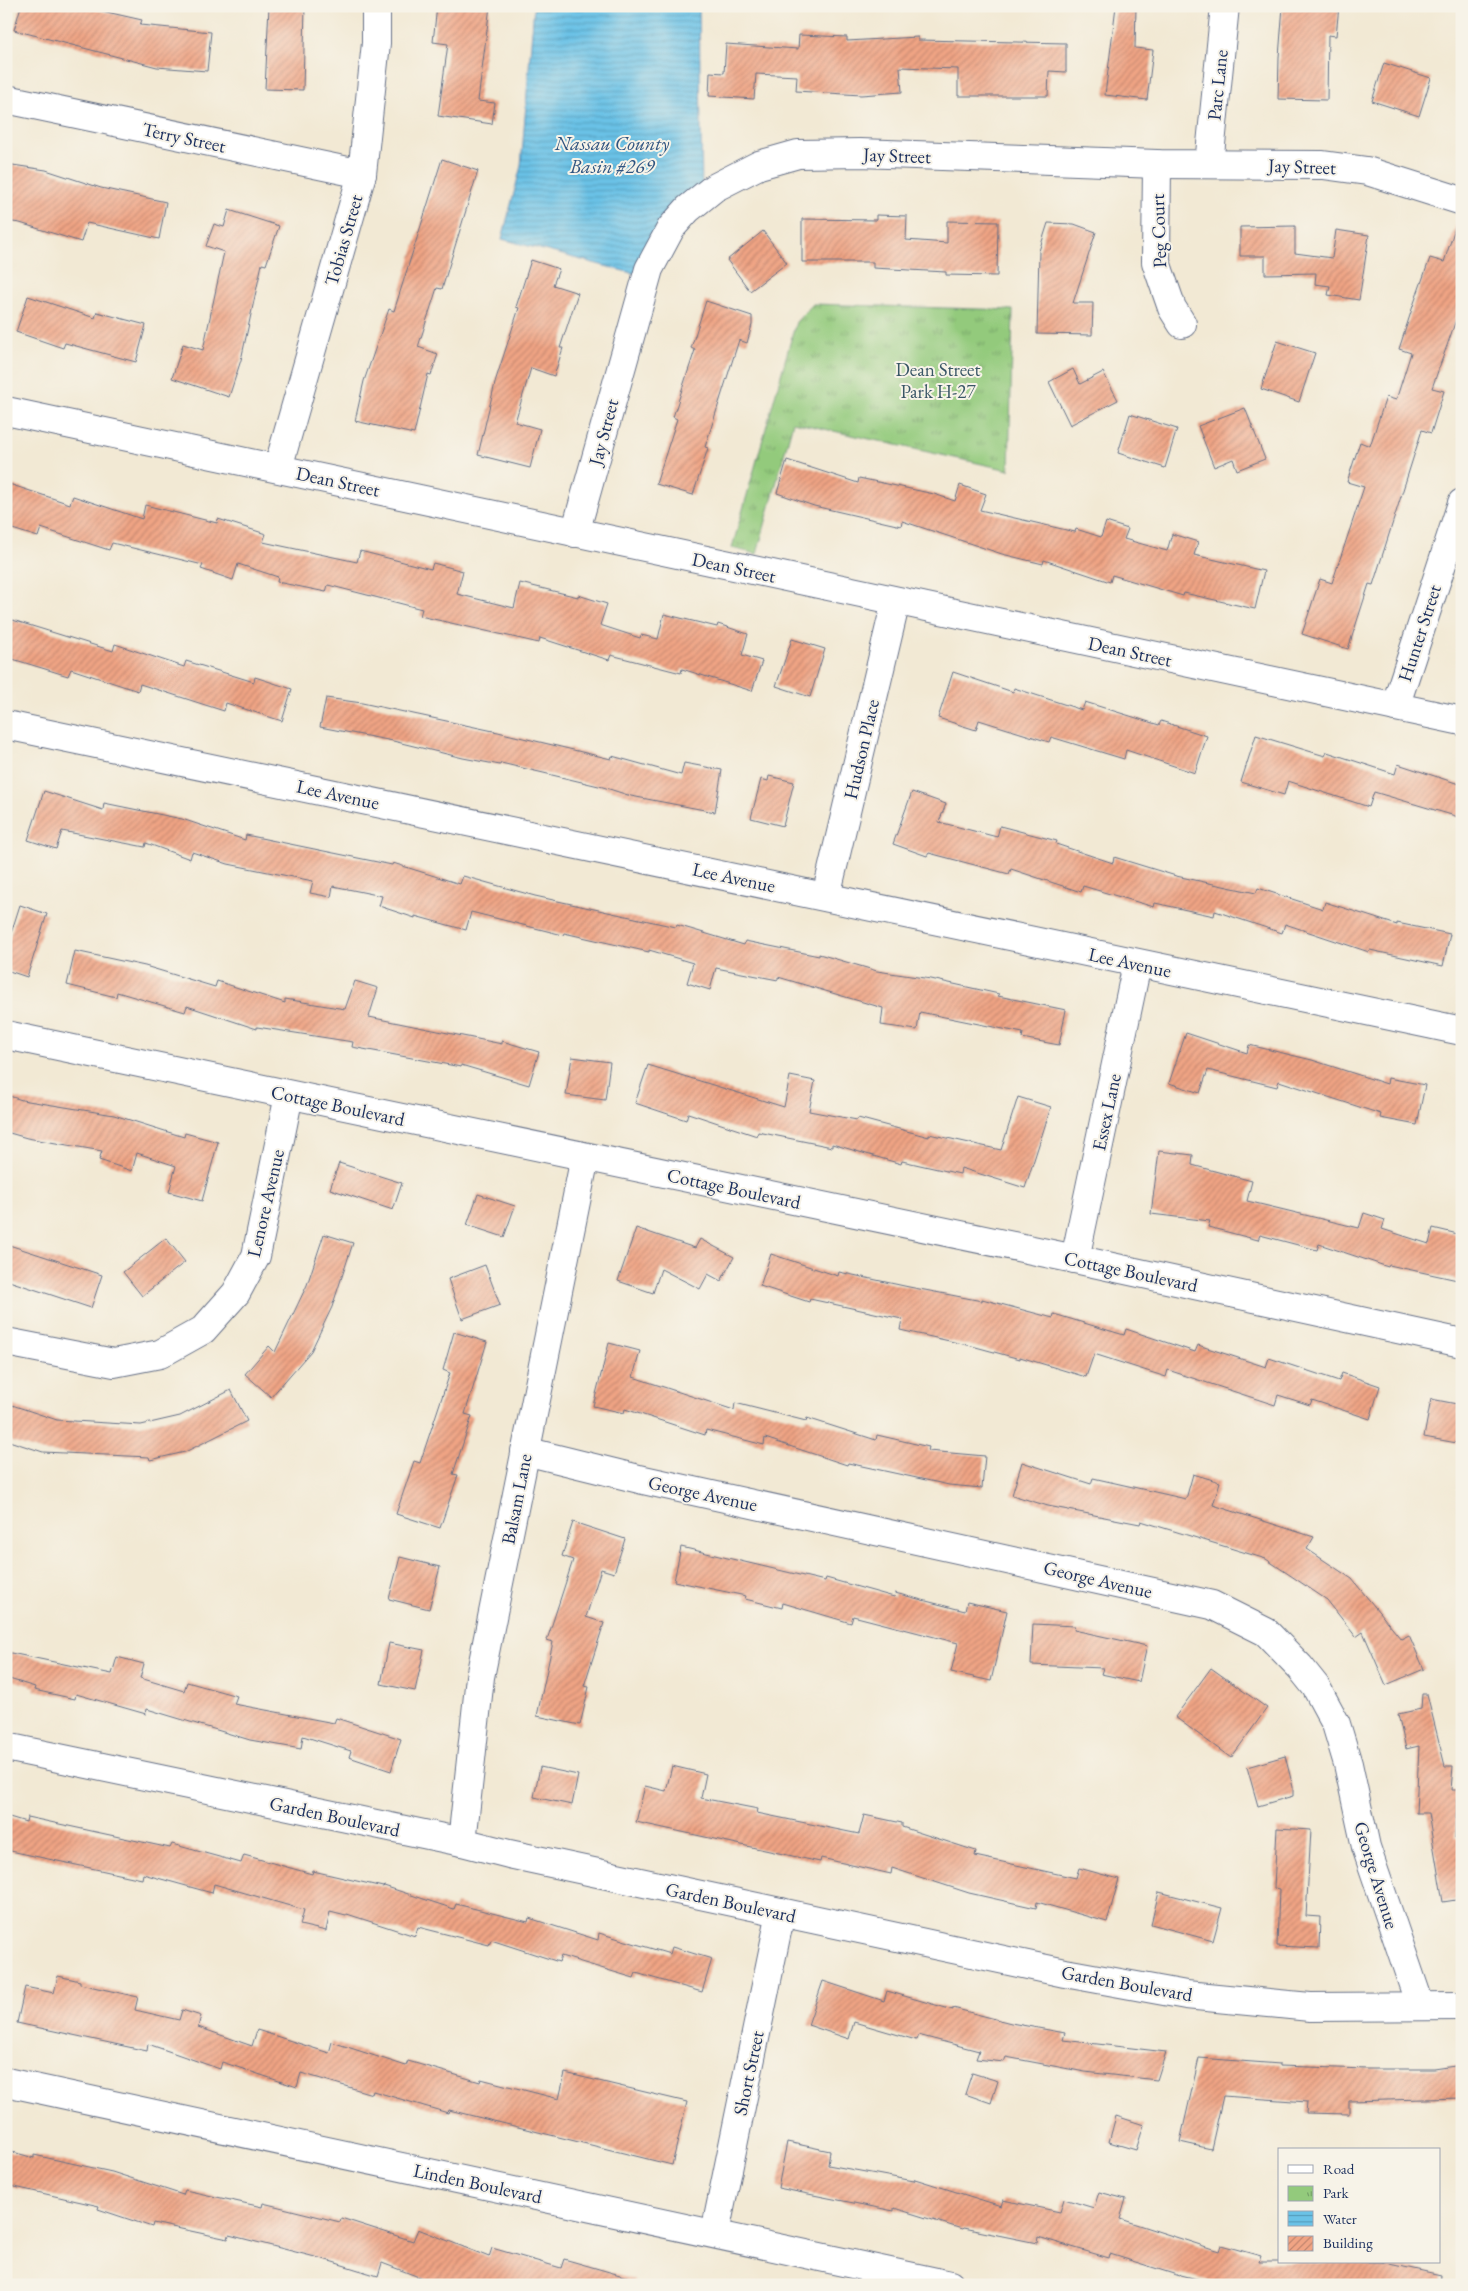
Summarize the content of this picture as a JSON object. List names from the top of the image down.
{
  "streets": {
    "street": [
      "Parc Lane",
      "Terry Street",
      "Jay Street",
      "Peg Court",
      "Tobias Street",
      "Dean Street",
      "Hunter Street",
      "Hudson Place",
      "Lee Avenue",
      "Cottage Boulevard",
      "Essex Lane",
      "Lenore Avenue",
      "George Avenue",
      "Balsam Lane",
      "Garden Boulevard",
      "Short Street",
      "Linden Boulevard"
    ]
  },
  "crossings": [
    ["Parc Lane", "Jay Street"],
    ["Terry Street", "Tobias Street"],
    ["Jay Street", "Peg Court"],
    ["Jay Street", "Dean Street"],
    ["Tobias Street", "Dean Street"],
    ["Dean Street", "Hunter Street"],
    ["Dean Street", "Hudson Place"],
    ["Hudson Place", "Lee Avenue"],
    ["Lee Avenue", "Essex Lane"],
    ["Cottage Boulevard", "Essex Lane"],
    ["Cottage Boulevard", "Lenore Avenue"],
    ["Cottage Boulevard", "Balsam Lane"],
    ["George Avenue", "Balsam Lane"],
    ["George Avenue", "Garden Boulevard"],
    ["Balsam Lane", "Garden Boulevard"],
    ["Garden Boulevard", "Short Street"],
    ["Short Street", "Linden Boulevard"]
  ],
  "water": ["Nassau County Basin #269"],
  "parks": ["Dean Street Park H-27"],
  "legend": [
    "Road",
    "Park",
    "Water",
    "Building"
  ]
}
